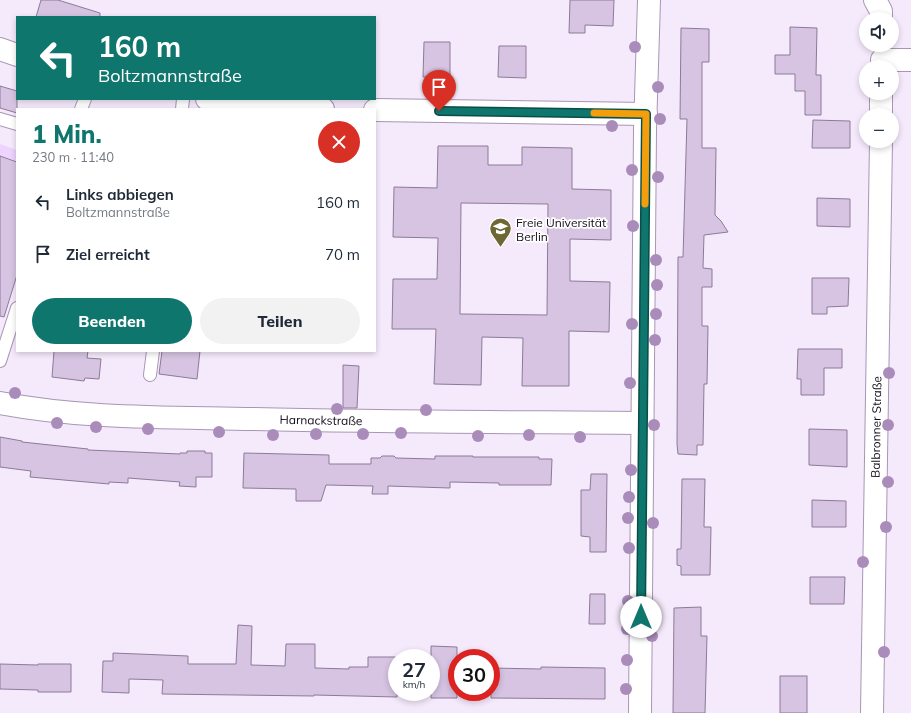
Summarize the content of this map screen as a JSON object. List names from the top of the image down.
{
  "streets": {
    "street": ["Harnackstraße", "Balbronner Straße"]
  },
  "places": {
    "school or university": ["Freie Universität Berlin"]
  },
  "page": {
    "map_buttons": ["+", "−"],
    "turn": ["160 m", "Boltzmannstraße"],
    "heading": ["1 Min.", "230 m · 11:40"],
    "list": [
      {
        "name": "Links abbiegen",
        "note": "Boltzmannstraße",
        "value": "160 m"
      },
      {
        "name": "Ziel erreicht",
        "value": "70 m"
      }
    ],
    "buttons": ["Beenden", "Teilen"],
    "speed": "27 km/h",
    "limit": "30"
  }
}
